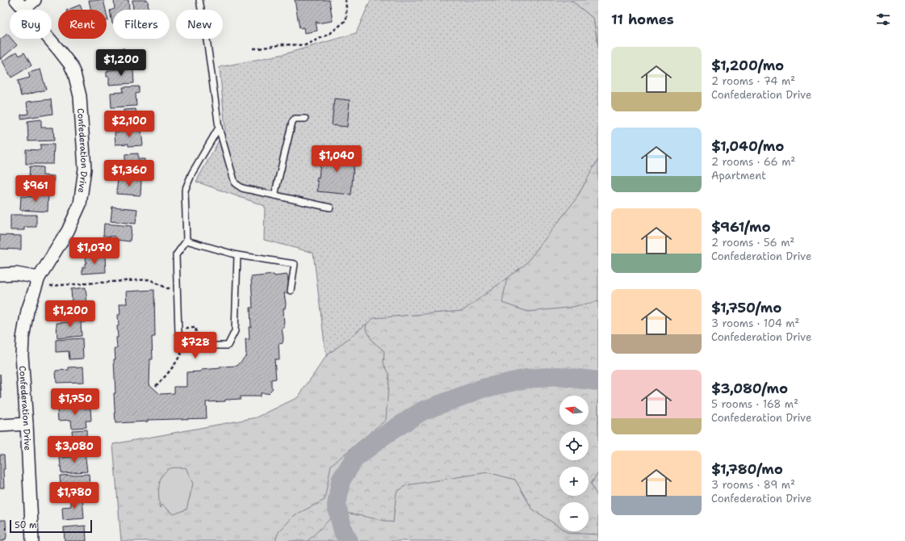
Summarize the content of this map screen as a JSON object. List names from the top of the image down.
{
  "streets": {
    "street": ["Confederation Drive"]
  },
  "scale_bar": "50 m",
  "north": "left",
  "page": {
    "heading": "11 homes",
    "chip": [
      "Buy",
      "Rent",
      "Filters",
      "New"
    ],
    "list": [
      {
        "name": "$1,200/mo",
        "note": "2 rooms · 74 m² · Confederation Drive"
      },
      {
        "name": "$1,040/mo",
        "note": "2 rooms · 66 m² · Apartment"
      },
      {
        "name": "$961/mo",
        "note": "2 rooms · 56 m² · Confederation Drive"
      },
      {
        "name": "$1,750/mo",
        "note": "3 rooms · 104 m² · Confederation Drive"
      },
      {
        "name": "$3,080/mo",
        "note": "5 rooms · 168 m² · Confederation Drive"
      },
      {
        "name": "$1,780/mo",
        "note": "3 rooms · 89 m² · Confederation Drive"
      }
    ],
    "price": [
      "$1,200",
      "$2,100",
      "$1,040",
      "$1,360",
      "$961",
      "$1,070",
      "$1,200",
      "$728",
      "$1,750",
      "$3,080",
      "$1,780"
    ],
    "map_buttons": ["+", "−"],
    "scale": "50 m"
  }
}
